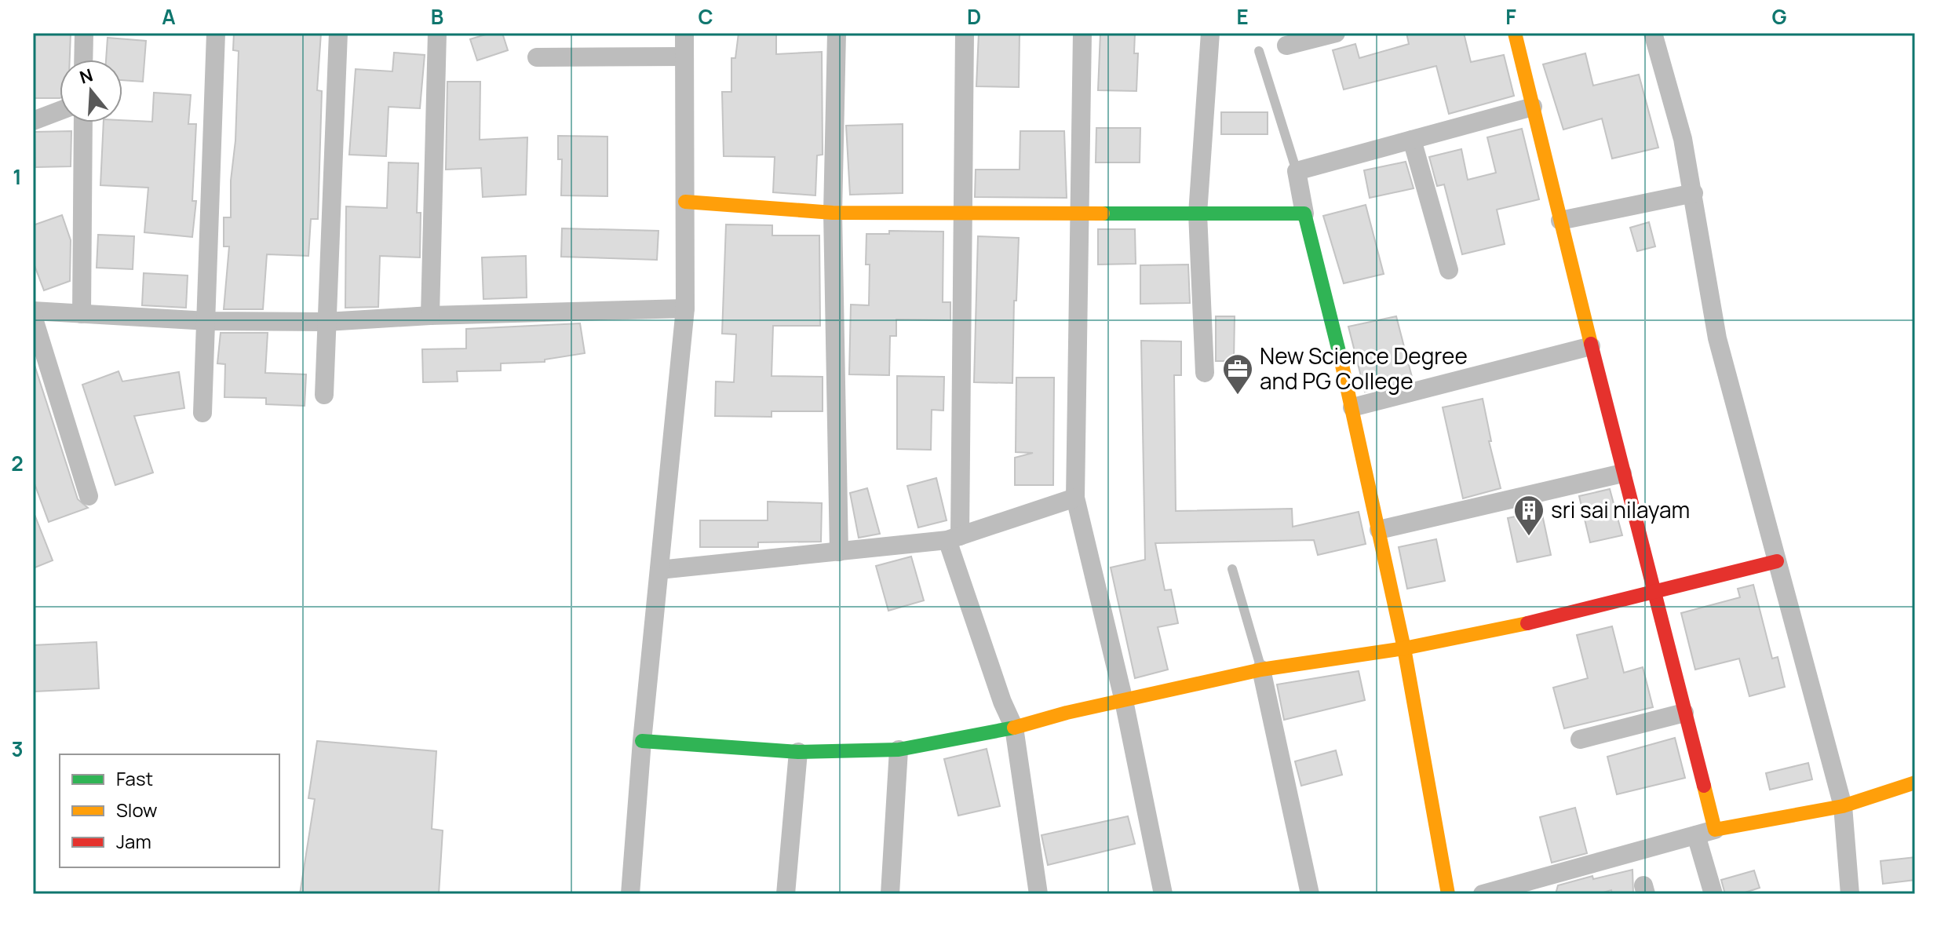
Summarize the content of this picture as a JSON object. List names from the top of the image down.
{
  "places": {
    "office": ["New Science Degree and PG College"],
    "building": ["sri sai nilayam"]
  },
  "legend": ["Fast", "Slow", "Jam"],
  "north": "top",
  "grid": {
    "columns": [
      "A",
      "B",
      "C",
      "D",
      "E",
      "F",
      "G"
    ],
    "rows": ["1", "2", "3"]
  }
}
